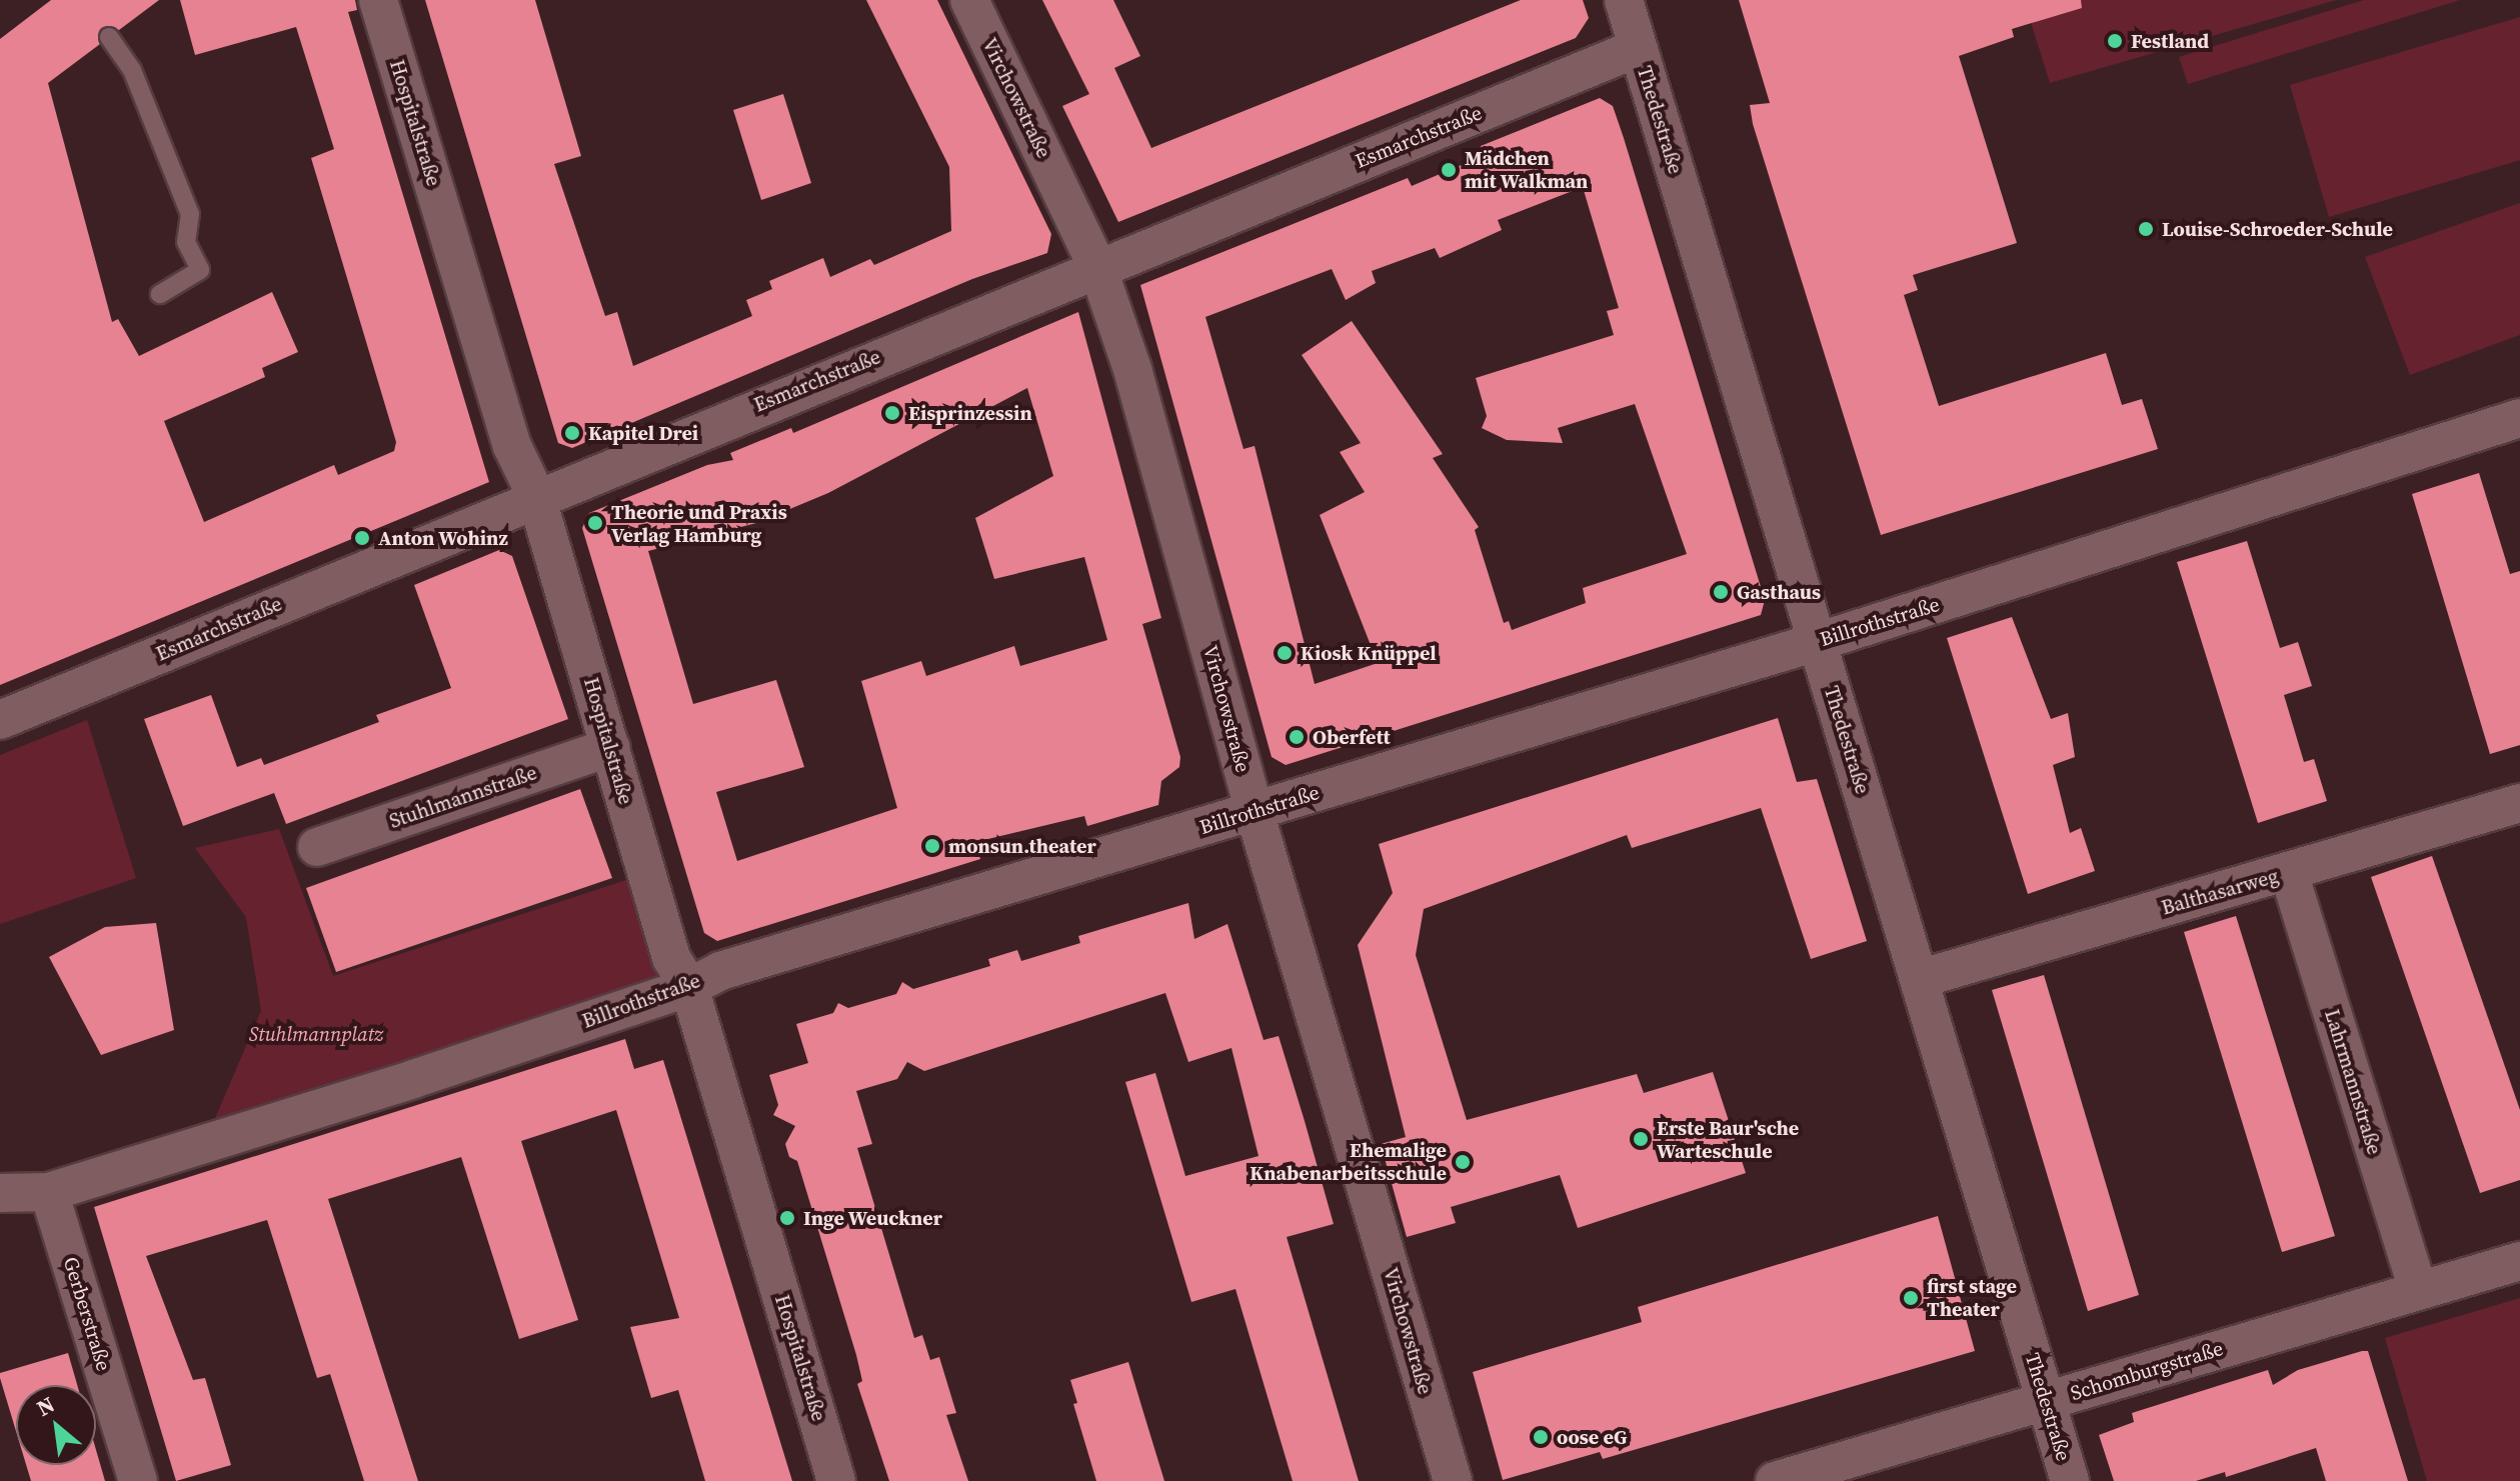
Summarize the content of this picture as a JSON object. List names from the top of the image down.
{
  "streets": {
    "street": [
      "Virchowstraße",
      "Thedestraße",
      "Hospitalstraße",
      "Esmarchstraße",
      "Billrothstraße",
      "Stuhlmannstraße",
      "Balthasarweg",
      "Lahrmannstraße",
      "Gerberstraße",
      "Schomburgstraße"
    ]
  },
  "crossings": [
    ["Virchowstraße", "Esmarchstraße"],
    ["Virchowstraße", "Billrothstraße"],
    ["Thedestraße", "Esmarchstraße"],
    ["Thedestraße", "Billrothstraße"],
    ["Thedestraße", "Balthasarweg"],
    ["Thedestraße", "Schomburgstraße"],
    ["Hospitalstraße", "Esmarchstraße"],
    ["Hospitalstraße", "Billrothstraße"],
    ["Hospitalstraße", "Stuhlmannstraße"],
    ["Billrothstraße", "Gerberstraße"],
    ["Balthasarweg", "Lahrmannstraße"],
    ["Lahrmannstraße", "Schomburgstraße"]
  ],
  "parks": ["Stuhlmannplatz"],
  "places": [
    "Festland",
    "Mädchen mit Walkman",
    "Louise-Schroeder-Schule",
    "Eisprinzessin",
    "Kapitel Drei",
    "Theorie und Praxis Verlag Hamburg",
    "Anton Wohinz",
    "Gasthaus",
    "Kiosk Knüppel",
    "Oberfett",
    "monsun.theater",
    "Erste Baur'sche Warteschule",
    "Ehemalige Knabenarbeitsschule",
    "Inge Weuckner",
    "first stage Theater",
    "oose eG"
  ],
  "north": "top left"
}
